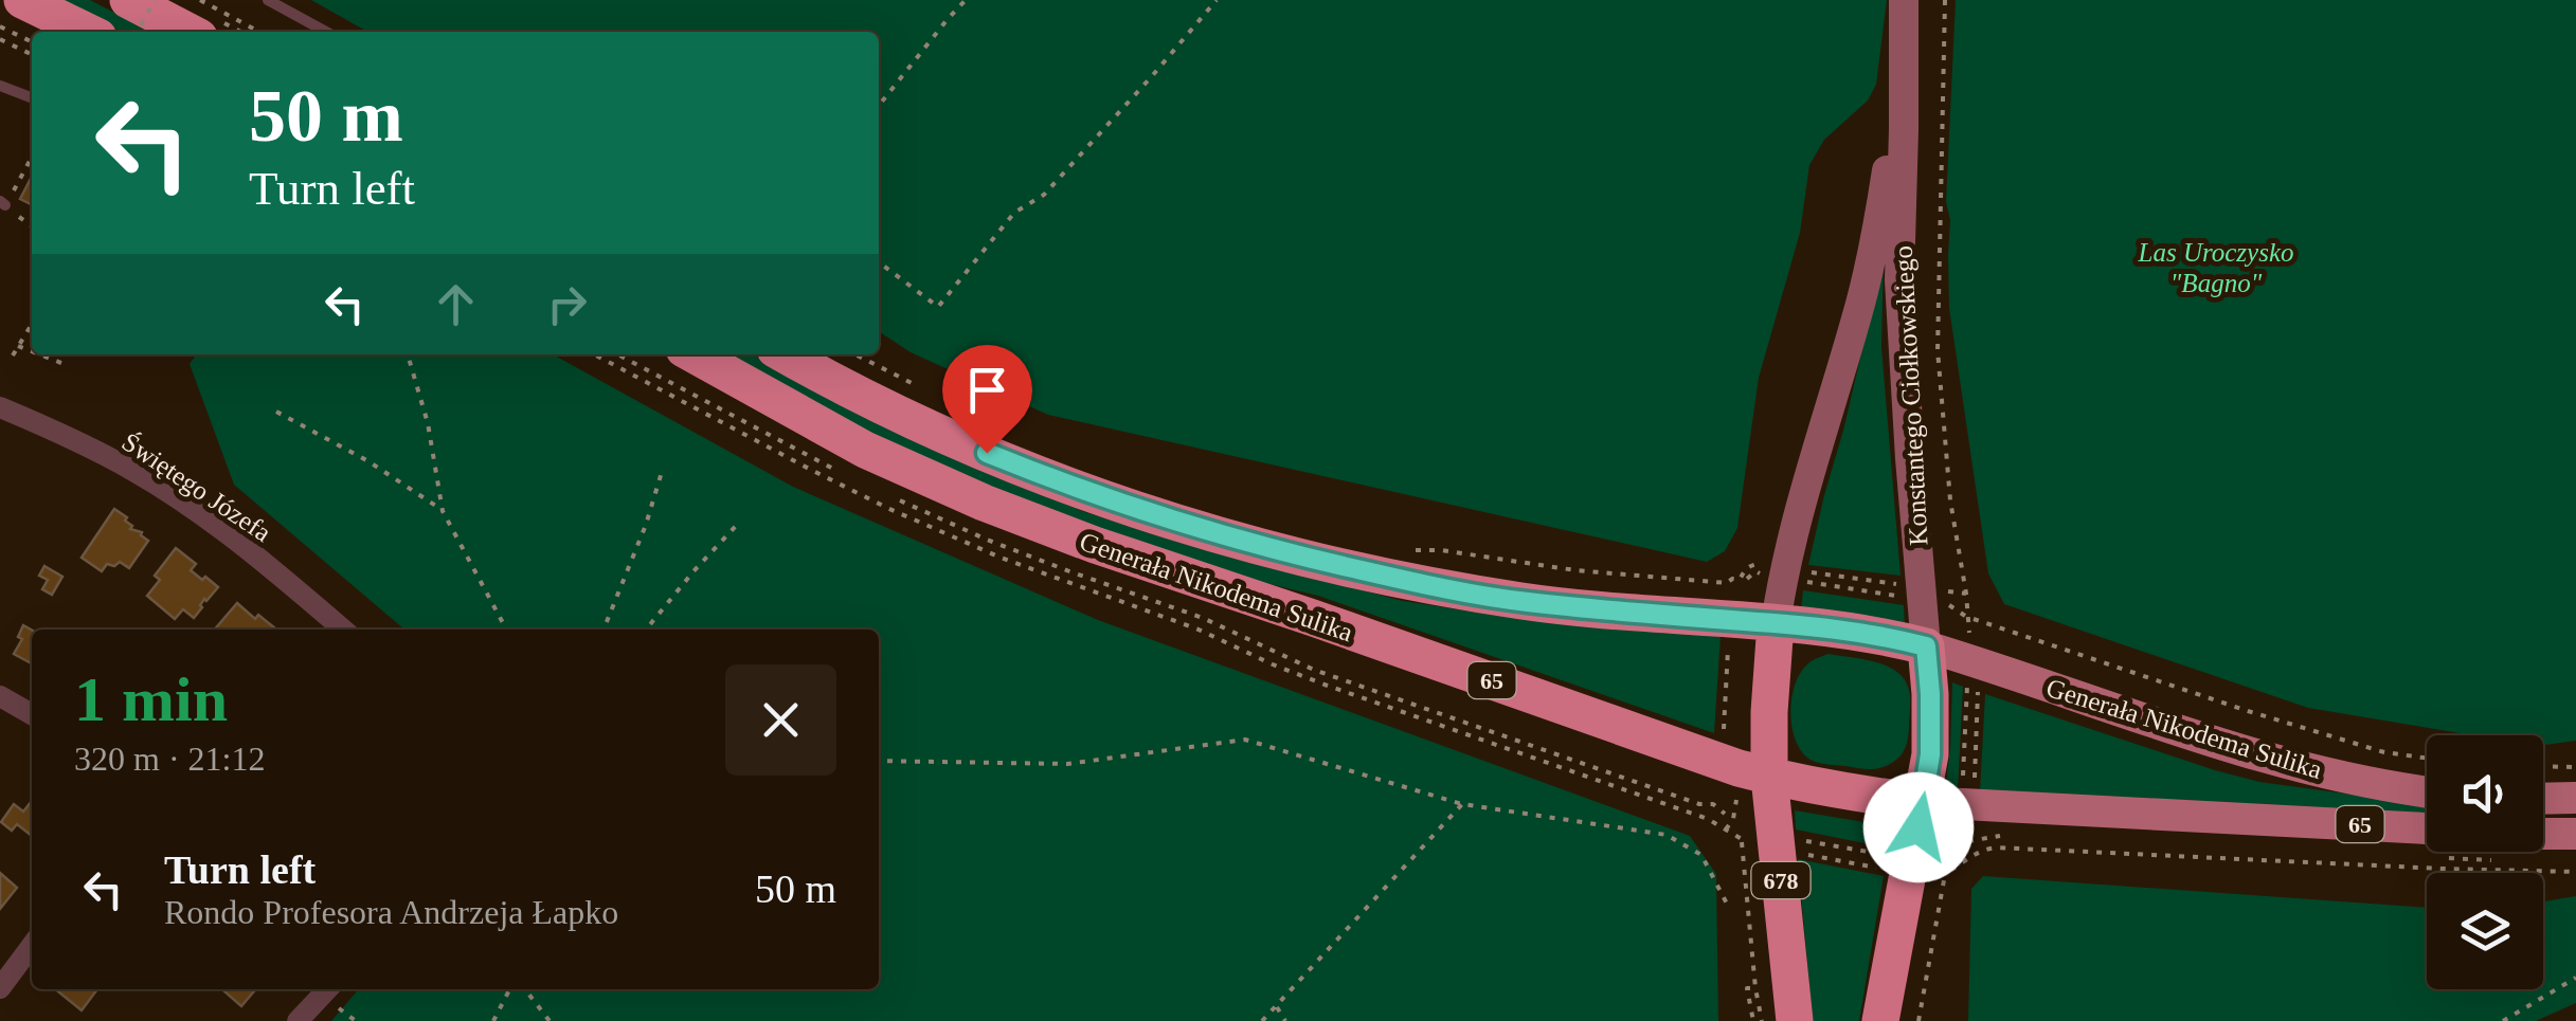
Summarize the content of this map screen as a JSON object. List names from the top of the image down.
{
  "streets": {
    "highway": ["Generała Nikodema Sulika", "65", "678"],
    "street": ["Konstantego Ciołkowskiego", "Świętego Józefa"]
  },
  "crossings": [
    ["Konstantego Ciołkowskiego", "Generała Nikodema Sulika"],
    ["Konstantego Ciołkowskiego", "65"],
    ["Konstantego Ciołkowskiego", "678"],
    ["Generała Nikodema Sulika", "65"],
    ["Generała Nikodema Sulika", "678"],
    ["65", "678"]
  ],
  "parks": ["Las Uroczysko \"Bagno\""],
  "page": {
    "turn": ["50 m", "Turn left"],
    "heading": ["1 min", "320 m · 21:12"],
    "list": [
      {
        "name": "Turn left",
        "note": "Rondo Profesora Andrzeja Łapko",
        "value": "50 m"
      }
    ]
  }
}
